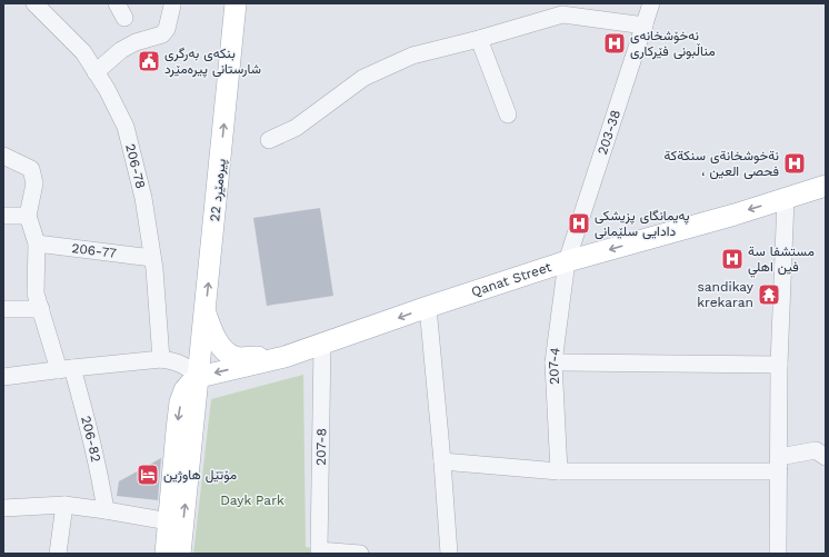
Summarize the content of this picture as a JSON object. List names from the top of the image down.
{
  "streets": {
    "main road": ["22 پیرەمێرد", "Qanat Street"],
    "street": [
      "203-38",
      "206-78",
      "206-77",
      "207-4",
      "206-82",
      "207-8"
    ]
  },
  "crossings": [
    ["203-38", "Qanat Street"],
    ["203-38", "207-4"],
    ["206-78", "206-77"],
    ["22 پیرەمێرد", "Qanat Street"],
    ["206-77", "206-82"],
    ["Qanat Street", "207-4"],
    ["Qanat Street", "207-8"]
  ],
  "one_way": ["Qanat Street"],
  "parks": ["Dayk Park"],
  "places": {
    "hospital": [
      "نەخۆشخانەی مناڵبونی فێرکاری",
      "نةخوشخانةى سنكةكة ، فحصى العين",
      "پەیمانگای پزیشکی دادایی سلێمانی",
      "مستشفا سة فين اهلي"
    ],
    "public building": ["بنکەی بەرگری شارستانی پیرەمێرد"],
    "temple": ["sandikay krekaran"],
    "hotel": ["مۆتێل هاوژین"]
  }
}
